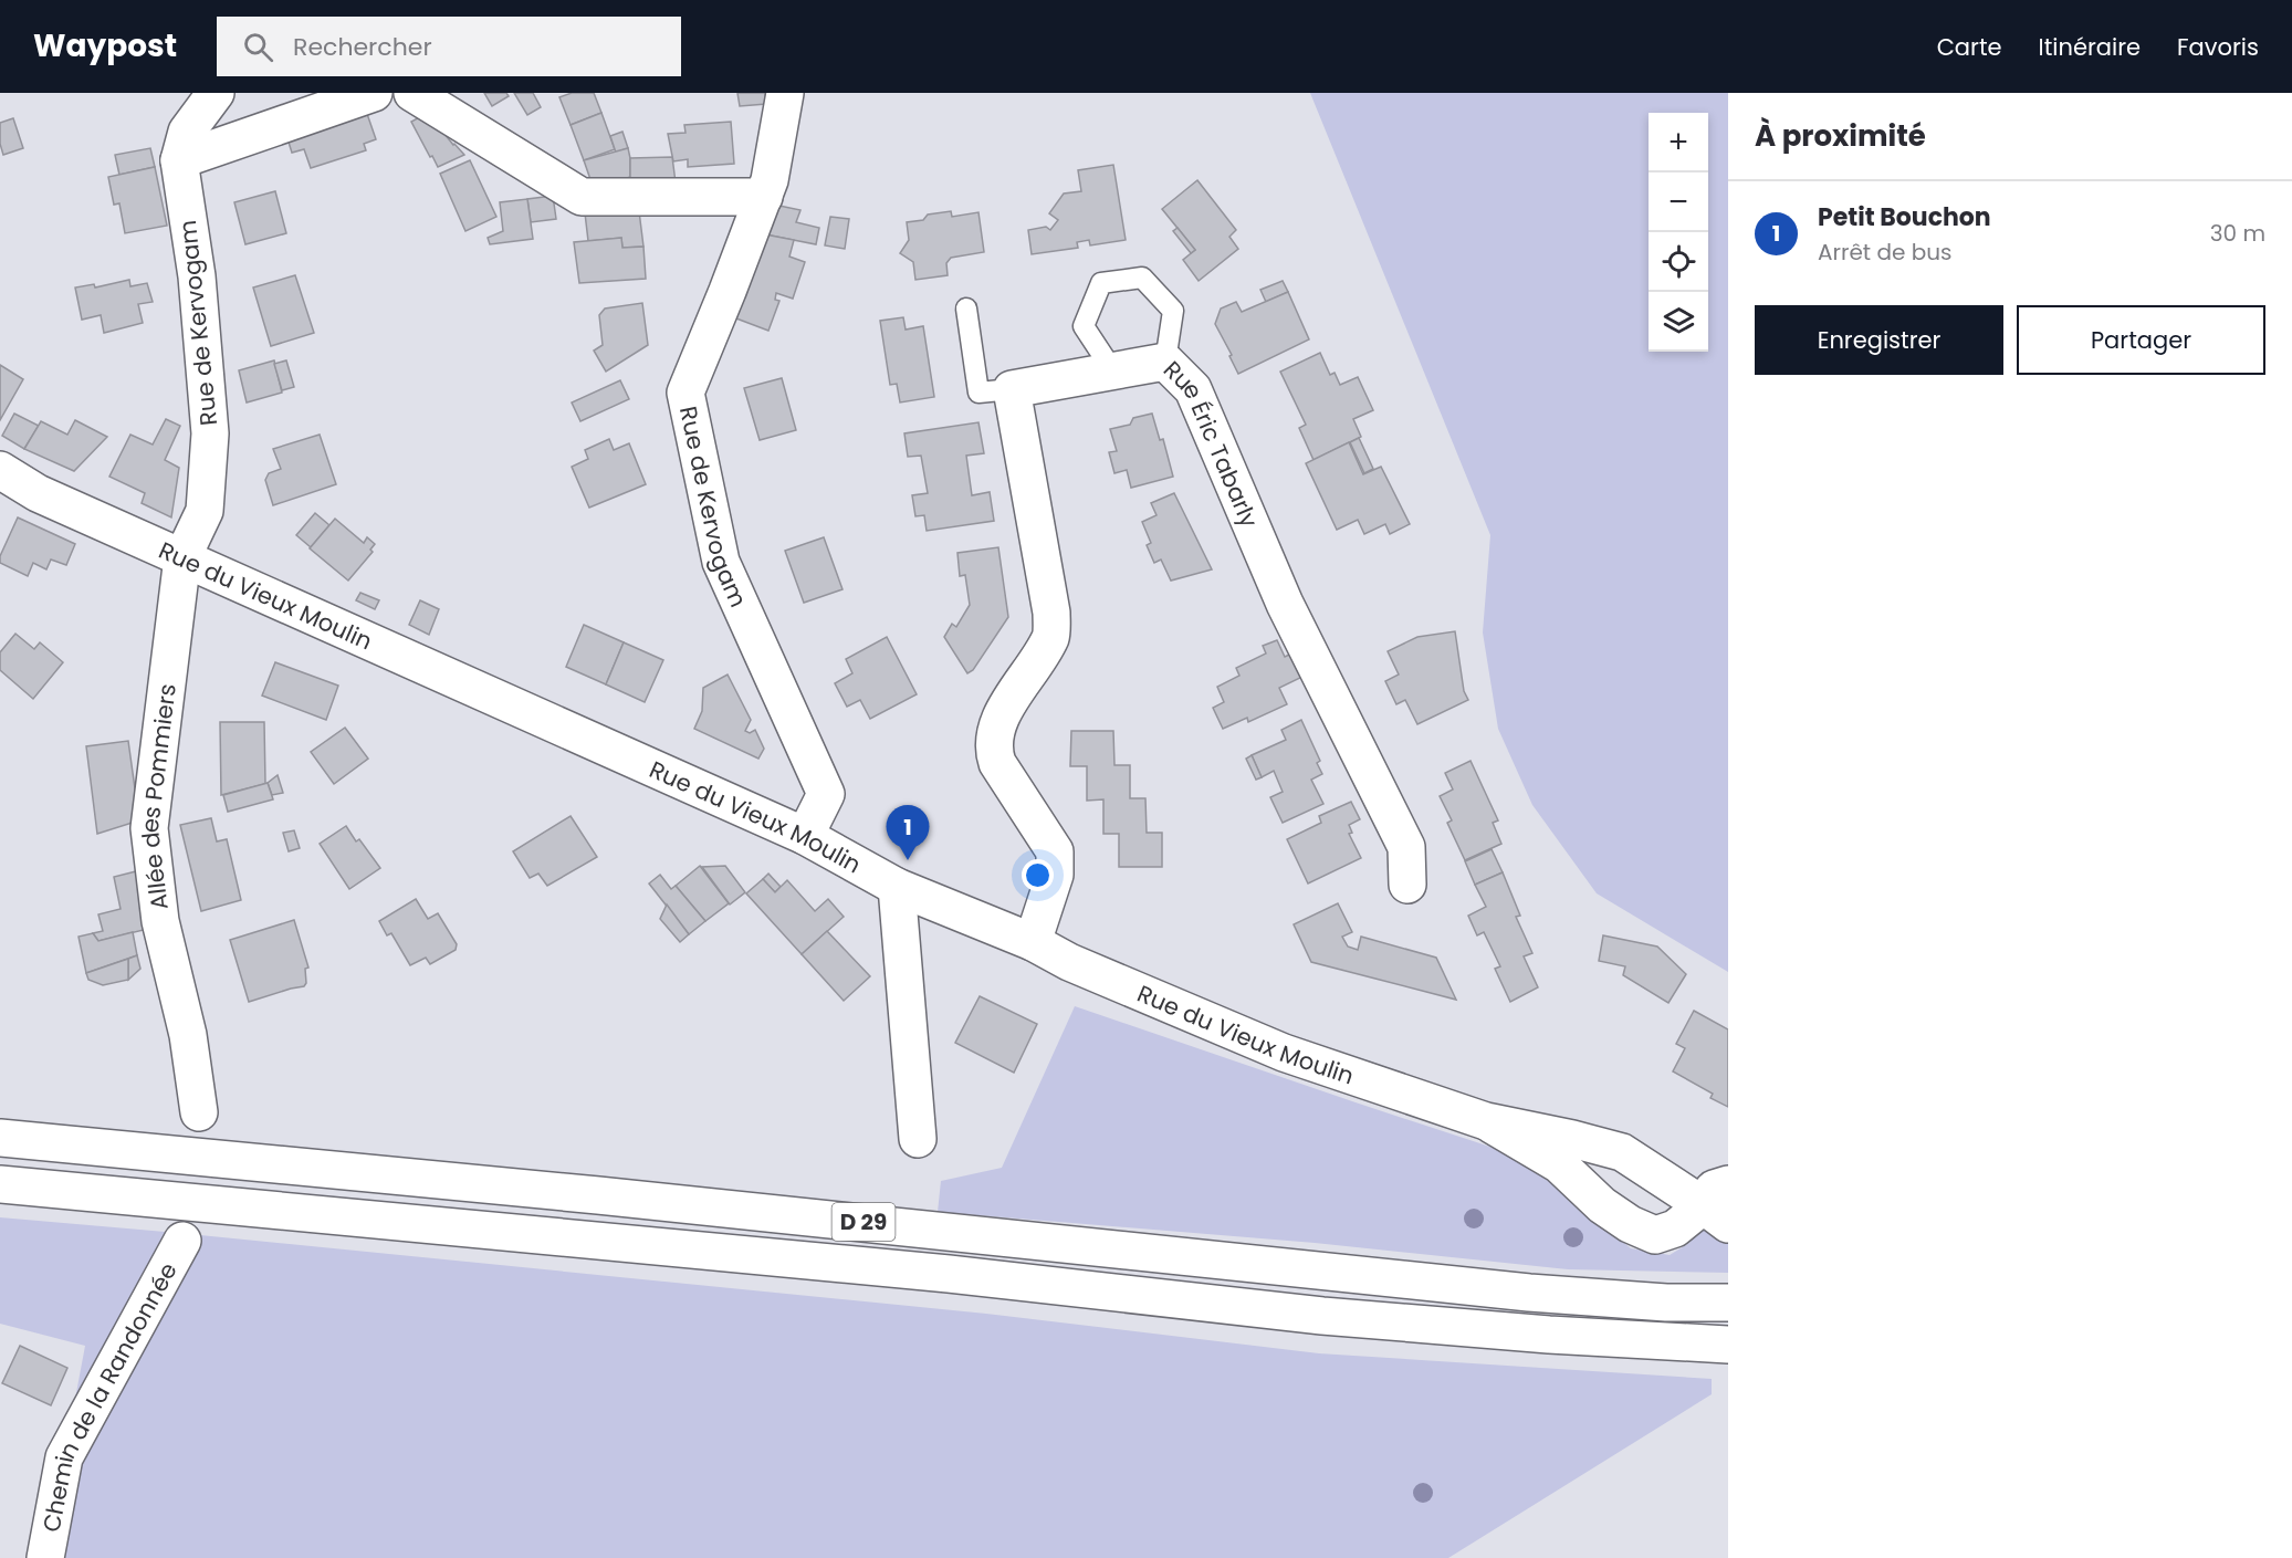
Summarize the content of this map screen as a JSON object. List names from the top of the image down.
{
  "streets": {
    "street": [
      "Rue de Kervogam",
      "Rue Éric Tabarly",
      "Rue du Vieux Moulin",
      "Allée des Pommiers",
      "D 29",
      "Chemin de la Randonnée"
    ]
  },
  "crossings": [
    ["Rue de Kervogam", "Rue du Vieux Moulin"],
    ["Rue de Kervogam", "Allée des Pommiers"],
    ["Rue du Vieux Moulin", "Allée des Pommiers"]
  ],
  "page": {
    "header": "Waypost",
    "search": "Rechercher",
    "nav": ["Carte", "Itinéraire", "Favoris"],
    "heading": "À proximité",
    "map_buttons": ["+", "−"],
    "list": [
      {
        "mark": "1",
        "name": "Petit Bouchon",
        "note": "Arrêt de bus",
        "value": "30 m"
      }
    ],
    "buttons": ["Enregistrer", "Partager"],
    "pins": "1"
  }
}
